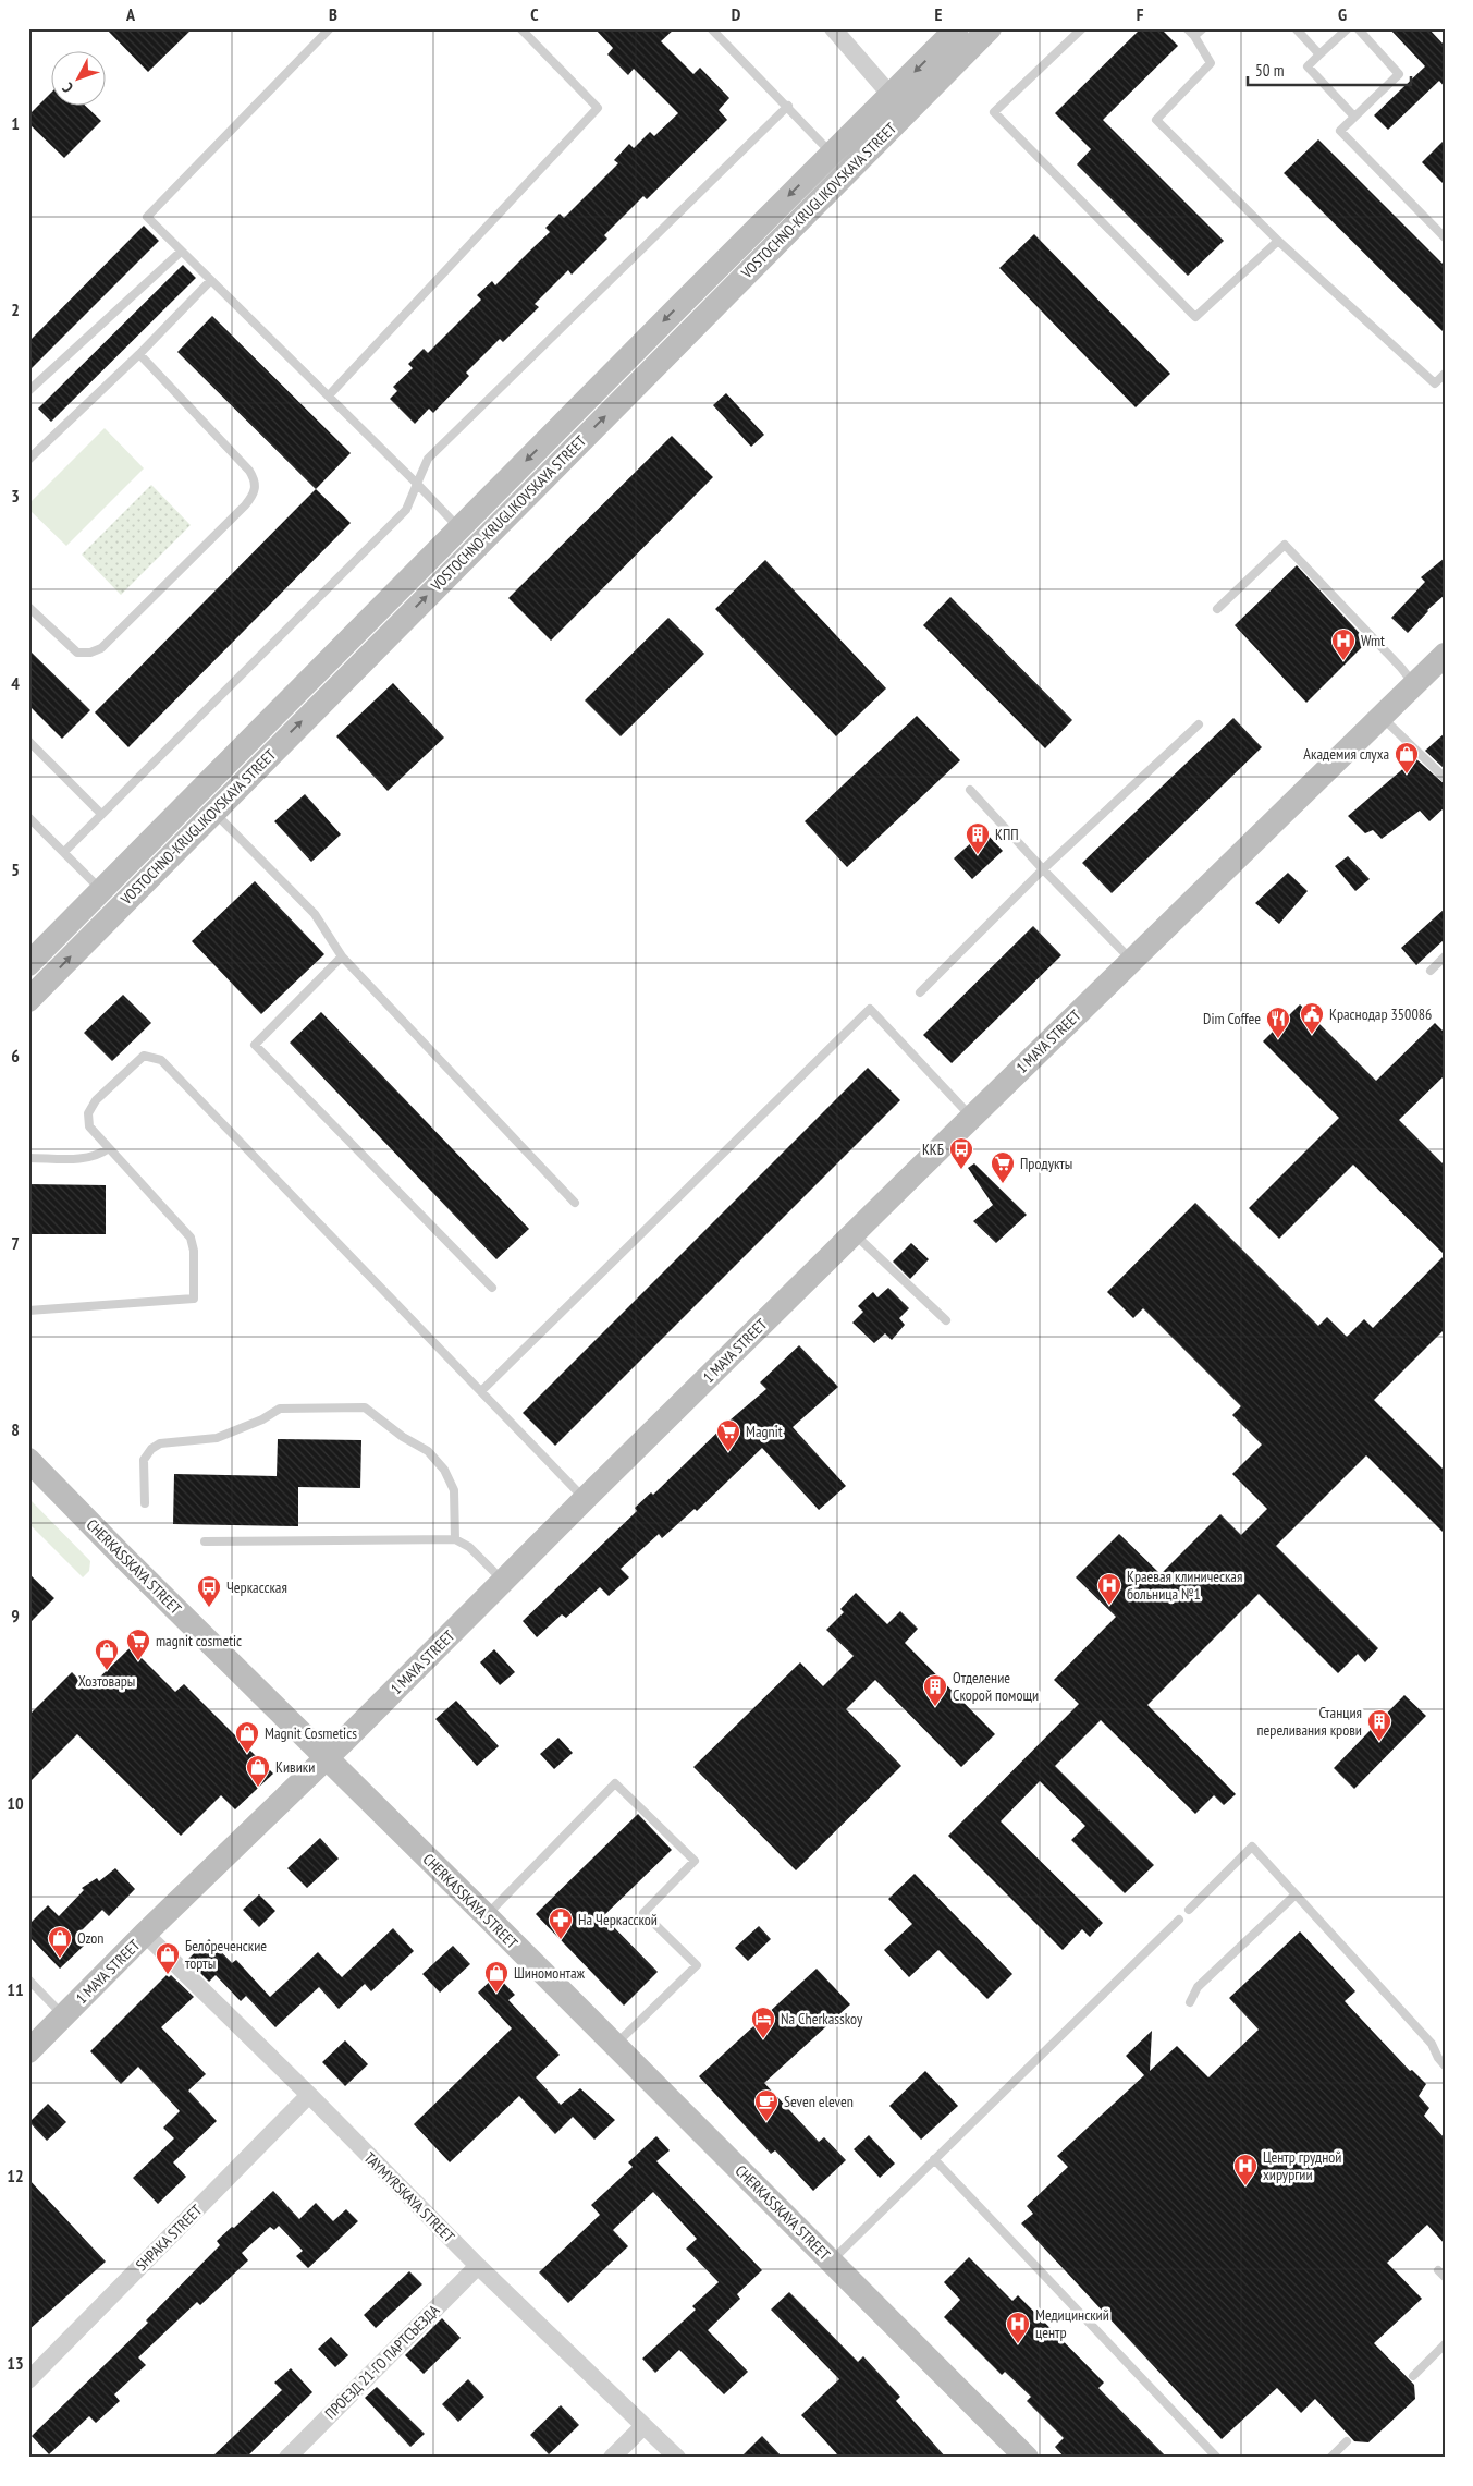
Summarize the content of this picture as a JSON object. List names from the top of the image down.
{
  "streets": {
    "street": [
      "VOSTOCHNO-KRUGLIKOVSKAYA STREET",
      "1 MAYA STREET",
      "CHERKASSKAYA STREET",
      "TAYMYRSKAYA STREET",
      "SHPAKA STREET",
      "ПРОЕЗД 21-ГО ПАРТСЪЕЗДА"
    ]
  },
  "crossings": [
    ["1 MAYA STREET", "CHERKASSKAYA STREET"],
    ["1 MAYA STREET", "TAYMYRSKAYA STREET"],
    ["TAYMYRSKAYA STREET", "SHPAKA STREET"],
    ["TAYMYRSKAYA STREET", "ПРОЕЗД 21-ГО ПАРТСЪЕЗДА"]
  ],
  "places": {
    "hospital": [
      "Wmt",
      "Краевая клиническая больница №1",
      "Центр грудной хирургии",
      "Медицинский центр"
    ],
    "shop": [
      "Академия слуха",
      "Хозтовары",
      "Magnit Cosmetics",
      "Кивики",
      "Ozon",
      "Белореченские торты",
      "Шиномонтаж"
    ],
    "building": ["КПП", "Отделение Скорой помощи", "Станция переливания крови"],
    "public building": ["Краснодар 350086"],
    "restaurant": ["Dim Coffee"],
    "bus stop": ["ККБ", "Черкасская"],
    "supermarket": ["Продукты", "Magnit", "magnit cosmetic"],
    "pharmacy": ["На Черкасской"],
    "hotel": ["Na Cherkasskoy"],
    "cafe": ["Seven eleven"]
  },
  "scale_bar": "50 m",
  "north": "bottom left",
  "grid": {
    "columns": [
      "A",
      "B",
      "C",
      "D",
      "E",
      "F",
      "G"
    ],
    "rows": [
      "1",
      "2",
      "3",
      "4",
      "5",
      "6",
      "7",
      "8",
      "9",
      "10",
      "11",
      "12",
      "13"
    ]
  }
}
